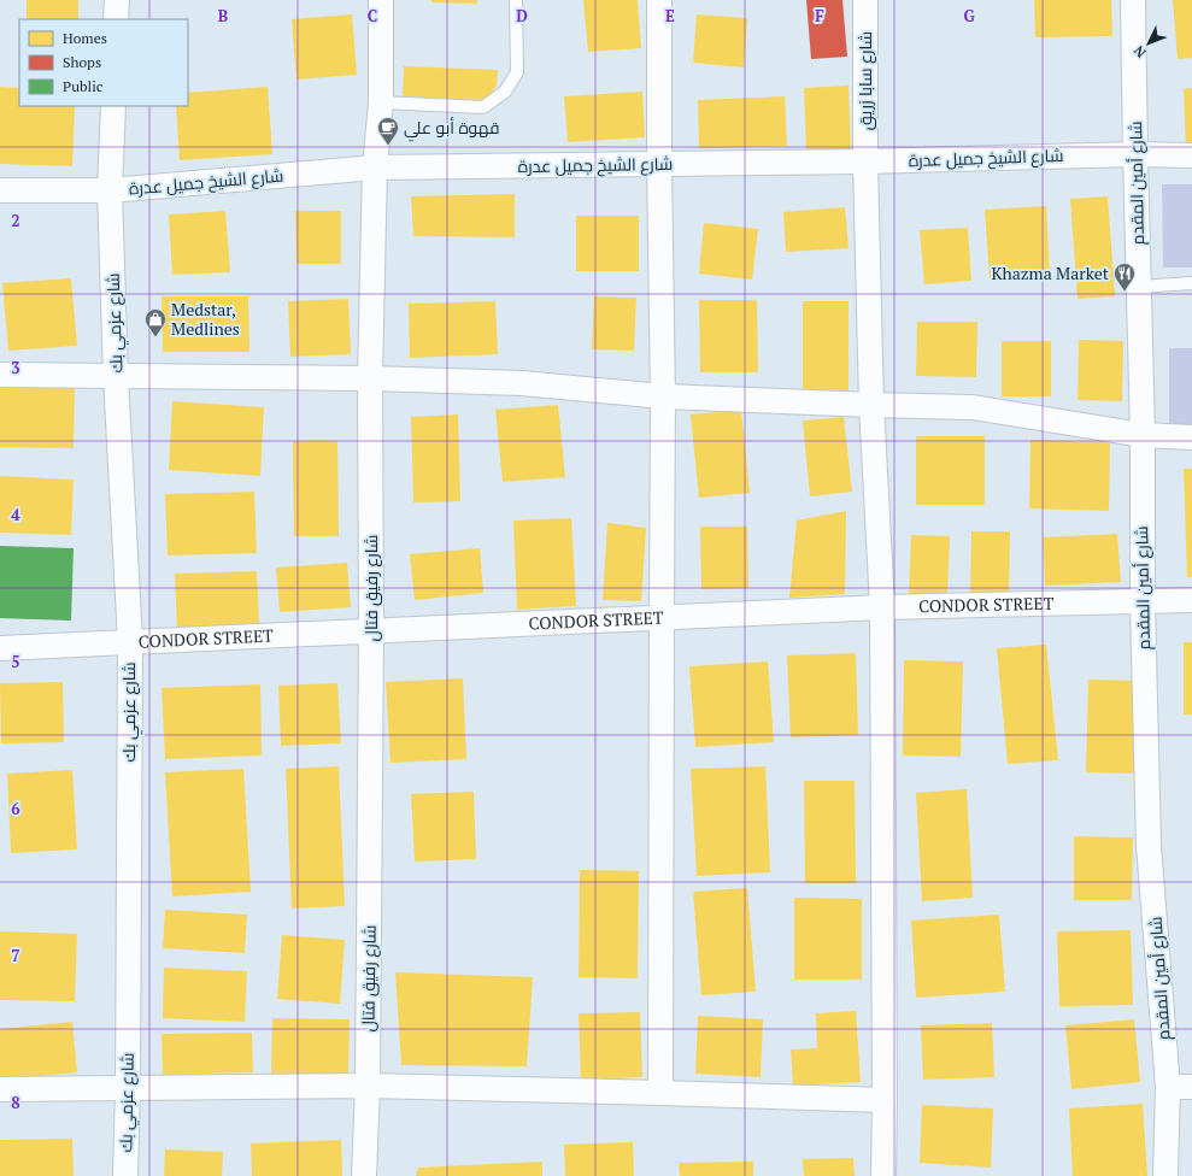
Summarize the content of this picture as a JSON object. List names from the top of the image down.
{
  "streets": {
    "street": [
      "شارع سابا زريق",
      "شارع الشيخ جميل عدرة",
      "شارع أمين المقدم",
      "شارع عزمي بك",
      "شارع رفيق فتال",
      "CONDOR STREET"
    ]
  },
  "crossings": [
    ["شارع سابا زريق", "شارع الشيخ جميل عدرة"],
    ["شارع سابا زريق", "CONDOR STREET"],
    ["شارع الشيخ جميل عدرة", "شارع أمين المقدم"],
    ["شارع الشيخ جميل عدرة", "شارع عزمي بك"],
    ["شارع الشيخ جميل عدرة", "شارع رفيق فتال"],
    ["شارع أمين المقدم", "CONDOR STREET"],
    ["شارع عزمي بك", "CONDOR STREET"],
    ["شارع رفيق فتال", "CONDOR STREET"]
  ],
  "places": {
    "cafe": ["قهوة أبو علي"],
    "restaurant": ["Khazma Market"],
    "shop": ["Medstar, Medlines"]
  },
  "legend": ["Homes", "Shops", "Public"],
  "north": "bottom left",
  "grid": {
    "columns": [
      "B",
      "C",
      "D",
      "E",
      "F",
      "G"
    ],
    "rows": [
      "2",
      "3",
      "4",
      "5",
      "6",
      "7",
      "8"
    ]
  }
}
